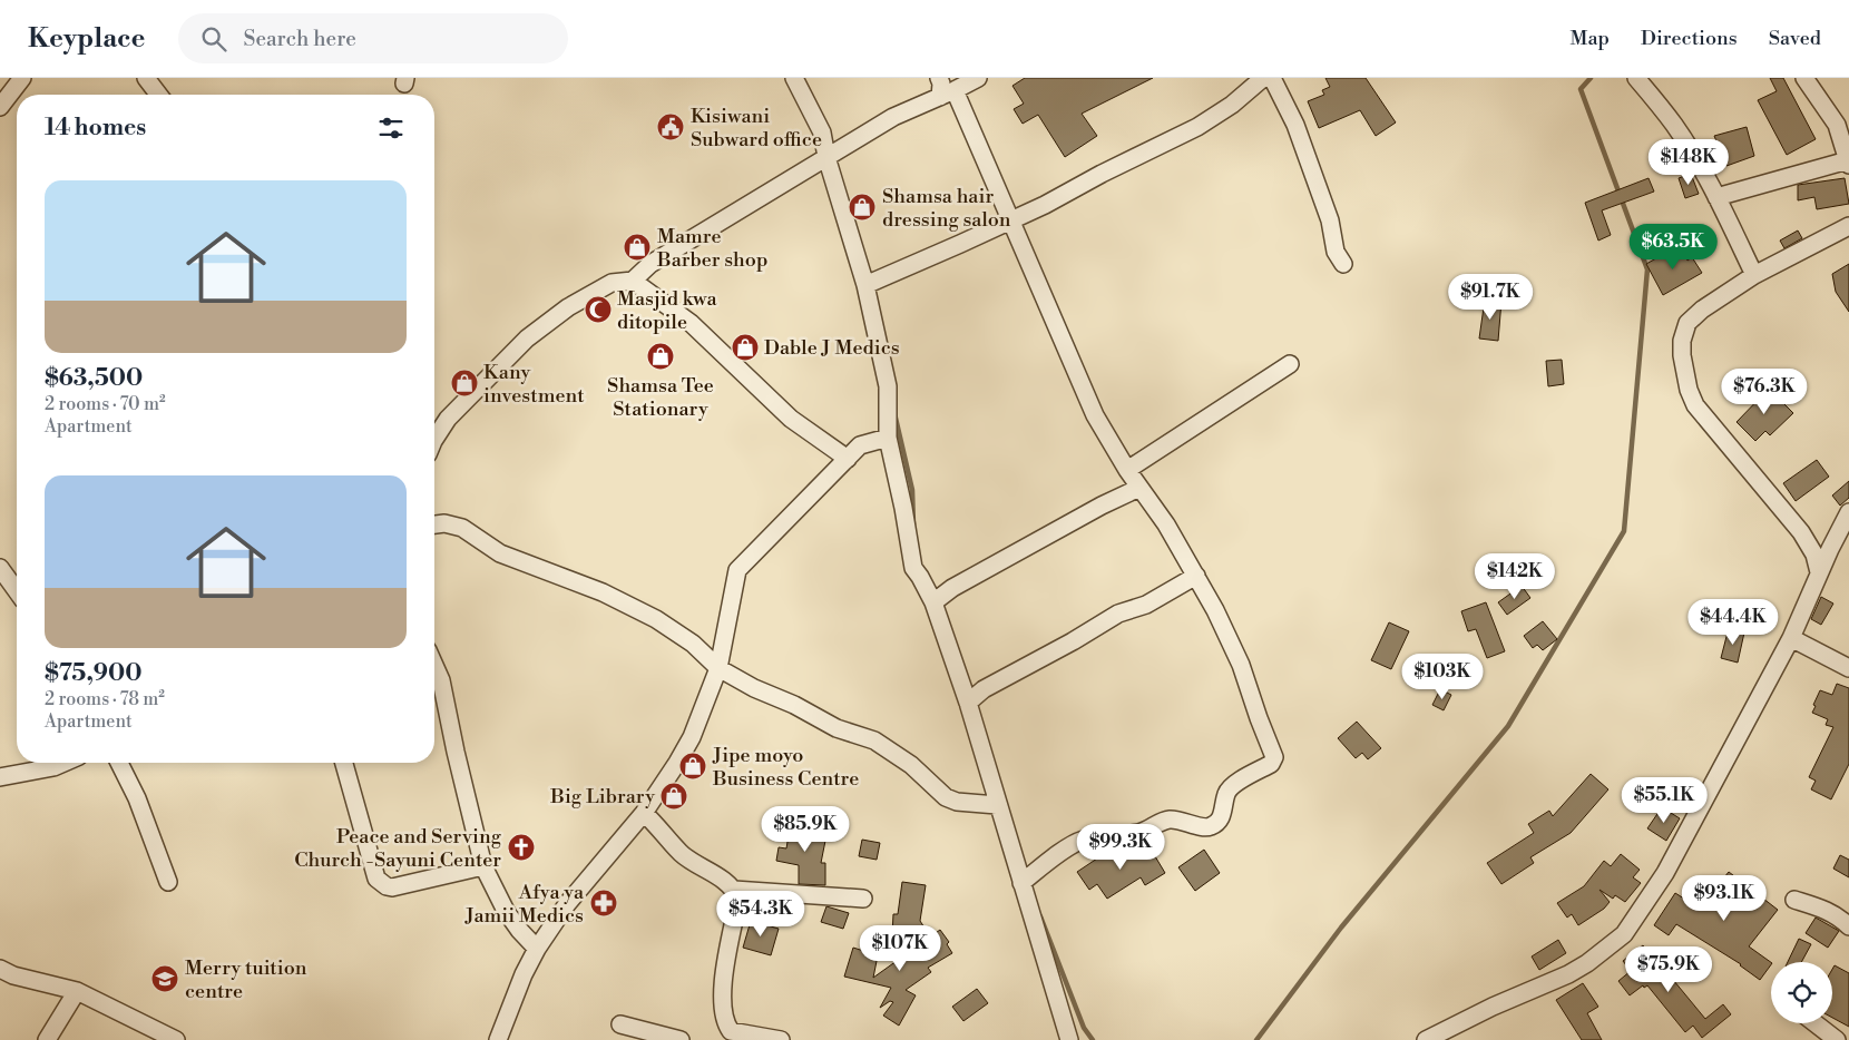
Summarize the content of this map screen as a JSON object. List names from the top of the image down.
{
  "places": {
    "public building": ["Kisiwani Subward office"],
    "shop": [
      "Shamsa hair dressing salon",
      "Mamre Barber shop",
      "Dable J Medics",
      "Shamsa Tee Stationary",
      "Kany investment",
      "Jipe moyo Business Centre",
      "Big Library"
    ],
    "mosque": ["Masjid kwa ditopile"],
    "church": ["Peace and Serving Church -Sayuni Center"],
    "pharmacy": ["Afya ya Jamii Medics"],
    "school or university": ["Merry tuition centre"]
  },
  "page": {
    "header": "Keyplace",
    "search": "Search here",
    "nav": ["Map", "Directions", "Saved"],
    "heading": "14 homes",
    "price": [
      "$148K",
      "$63.5K",
      "$91.7K",
      "$76.3K",
      "$142K",
      "$44.4K",
      "$103K",
      "$55.1K",
      "$85.9K",
      "$99.3K",
      "$93.1K",
      "$54.3K",
      "$107K",
      "$75.9K"
    ],
    "list": [
      {
        "name": "$63,500",
        "note": "2 rooms · 70 m² · Apartment"
      },
      {
        "name": "$75,900",
        "note": "2 rooms · 78 m² · Apartment"
      }
    ]
  }
}
